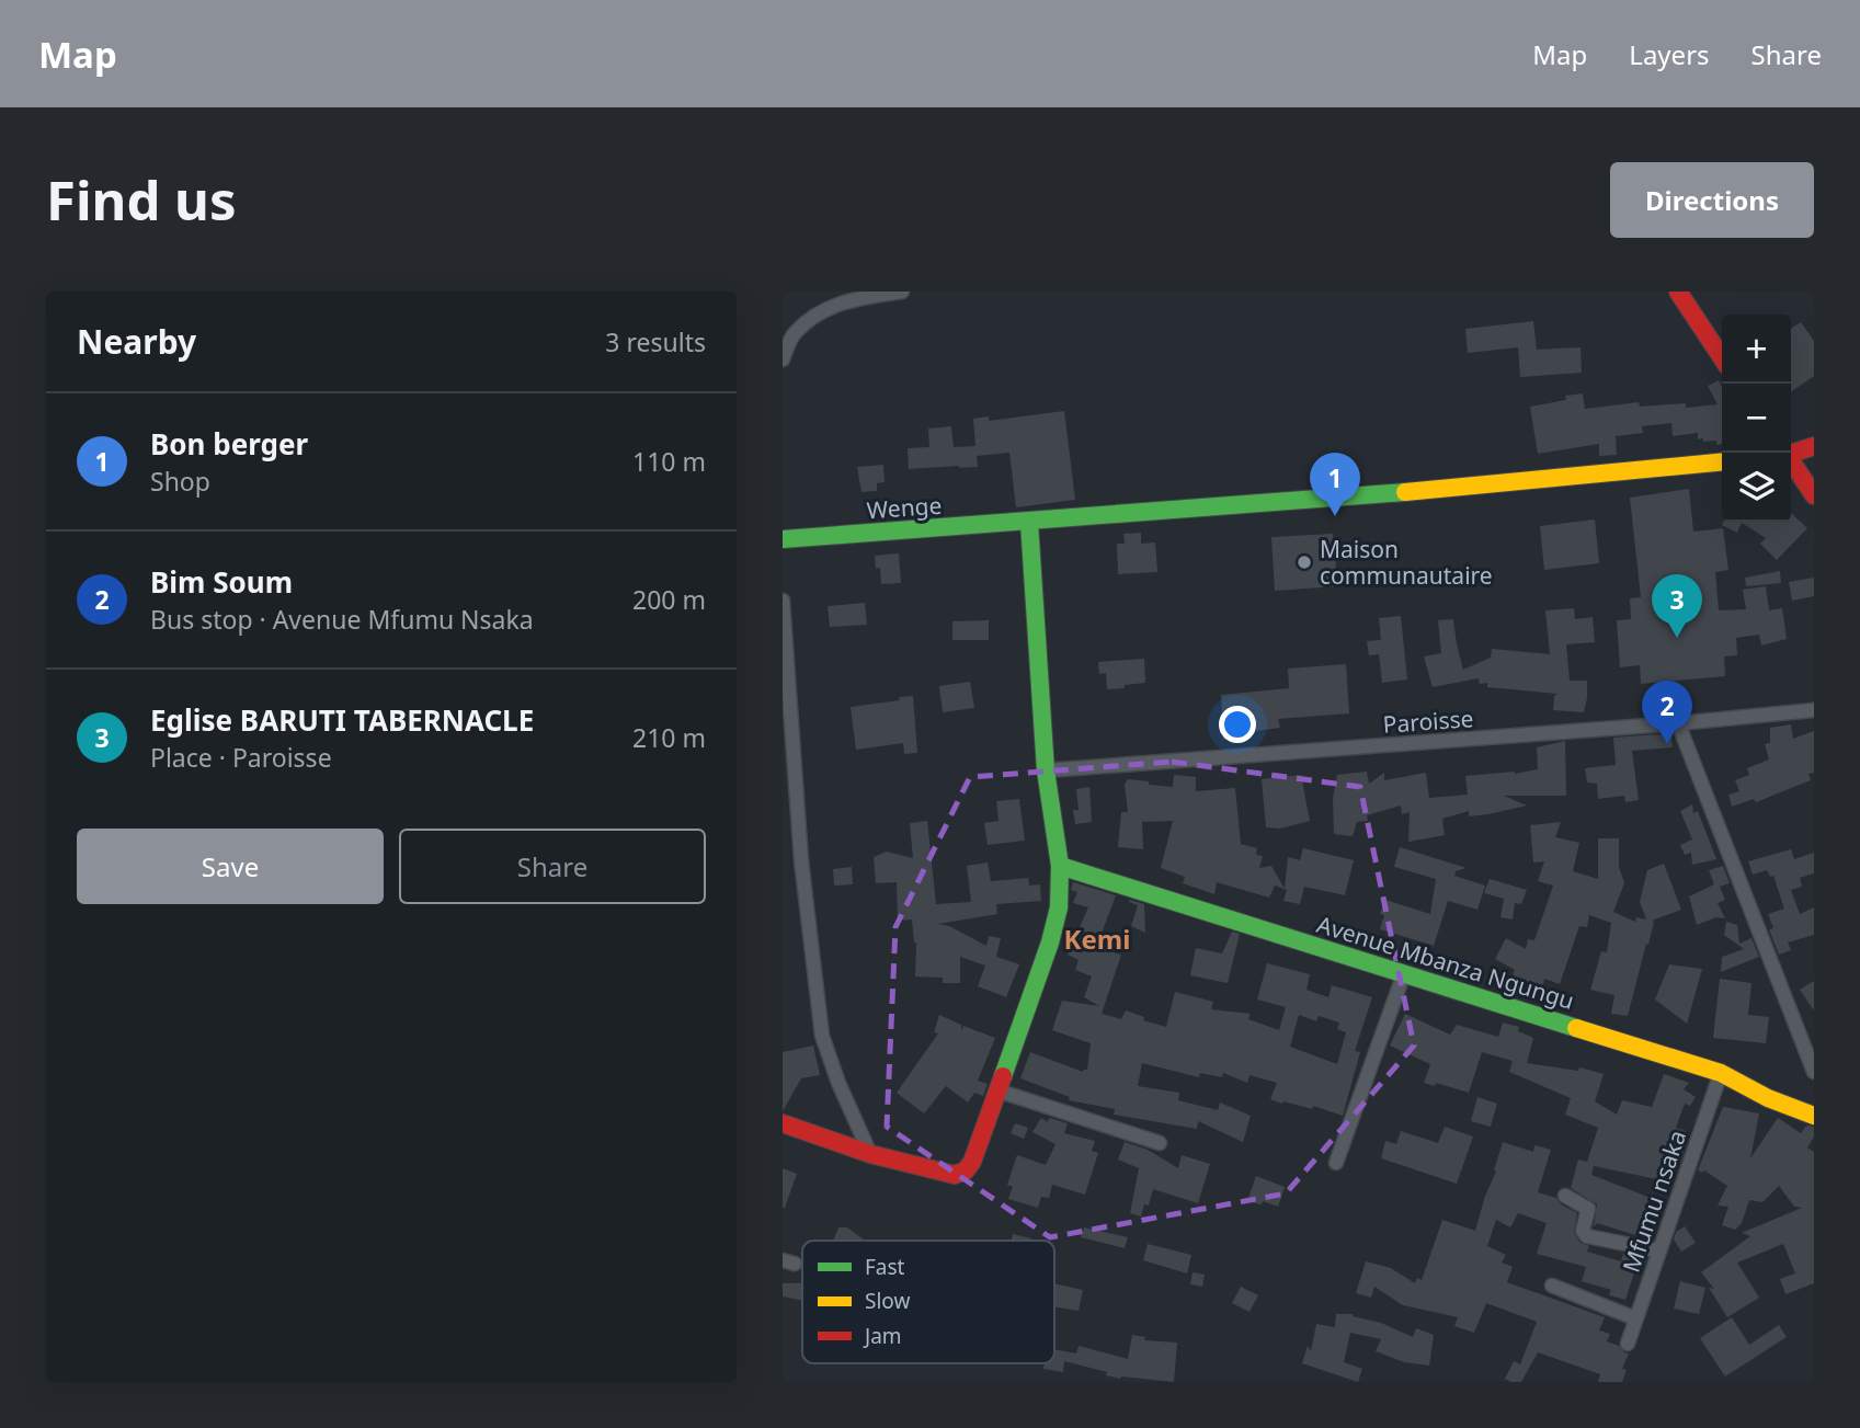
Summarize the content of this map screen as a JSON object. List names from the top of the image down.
{
  "streets": {
    "street": [
      "Wenge",
      "Paroisse",
      "Avenue Mbanza Ngungu",
      "Mfumu nsaka"
    ]
  },
  "crossings": [
    ["Avenue Mbanza Ngungu", "Mfumu nsaka"]
  ],
  "districts": ["Kemi"],
  "places": ["Maison communautaire"],
  "legend": ["Fast", "Slow", "Jam"],
  "page": {
    "header": "Map",
    "nav": ["Map", "Layers", "Share"],
    "buttons": [
      "Directions",
      ["Save", "Share"]
    ],
    "title": "Find us",
    "heading": ["Nearby", "3 results"],
    "map_buttons": ["+", "−"],
    "list": [
      {
        "mark": "1",
        "name": "Bon berger",
        "note": "Shop",
        "value": "110 m"
      },
      {
        "mark": "2",
        "name": "Bim Soum",
        "note": "Bus stop · Avenue Mfumu Nsaka",
        "value": "200 m"
      },
      {
        "mark": "3",
        "name": "Eglise BARUTI TABERNACLE",
        "note": "Place · Paroisse",
        "value": "210 m"
      }
    ],
    "pins": ["1", "3", "2"]
  }
}
